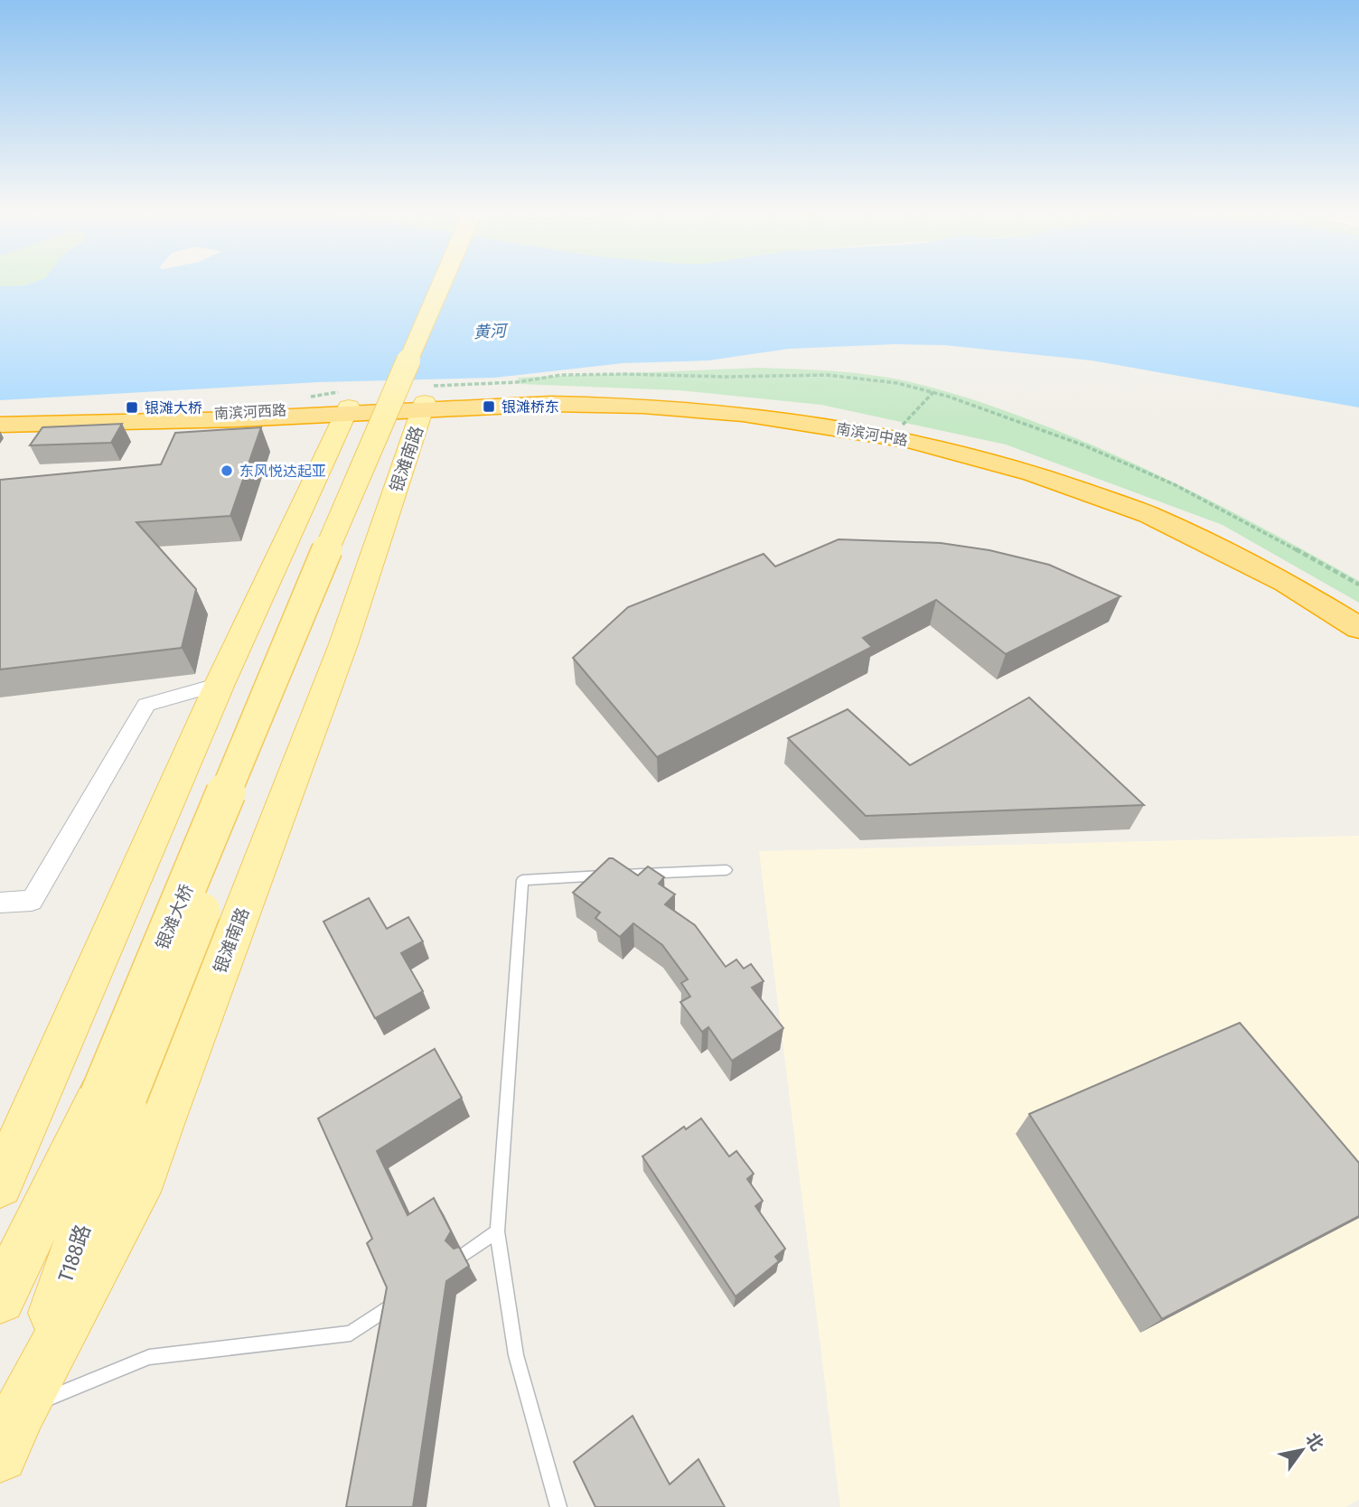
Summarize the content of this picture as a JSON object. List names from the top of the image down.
{
  "streets": {
    "highway": ["南滨河西路", "南滨河中路"],
    "main road": ["银滩南路", "银滩大桥", "T188路"]
  },
  "crossings": [
    ["南滨河西路", "南滨河中路"],
    ["南滨河中路", "银滩南路"],
    ["银滩南路", "T188路"],
    ["银滩大桥", "T188路"]
  ],
  "water": ["黄河"],
  "places": {
    "transit": ["银滩桥东", "银滩大桥"],
    "other": ["东风悦达起亚"]
  },
  "north": "top right"
}
